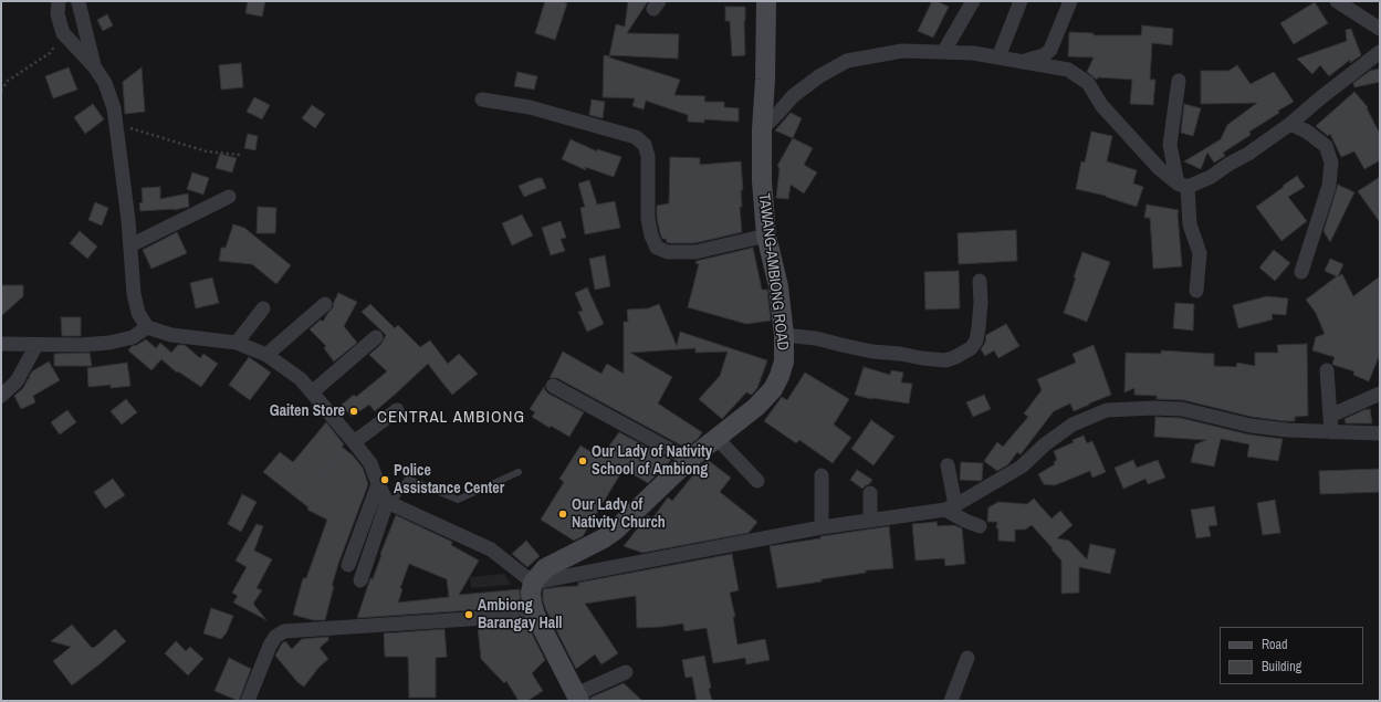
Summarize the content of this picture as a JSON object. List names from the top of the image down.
{
  "streets": {
    "main road": ["TAWANG-AMBIONG ROAD"]
  },
  "districts": ["CENTRAL AMBIONG"],
  "places": [
    "Gaiten Store",
    "Our Lady of Nativity School of Ambiong",
    "Police Assistance Center",
    "Our Lady of Nativity Church",
    "Ambiong Barangay Hall"
  ],
  "legend": ["Road", "Building"]
}
